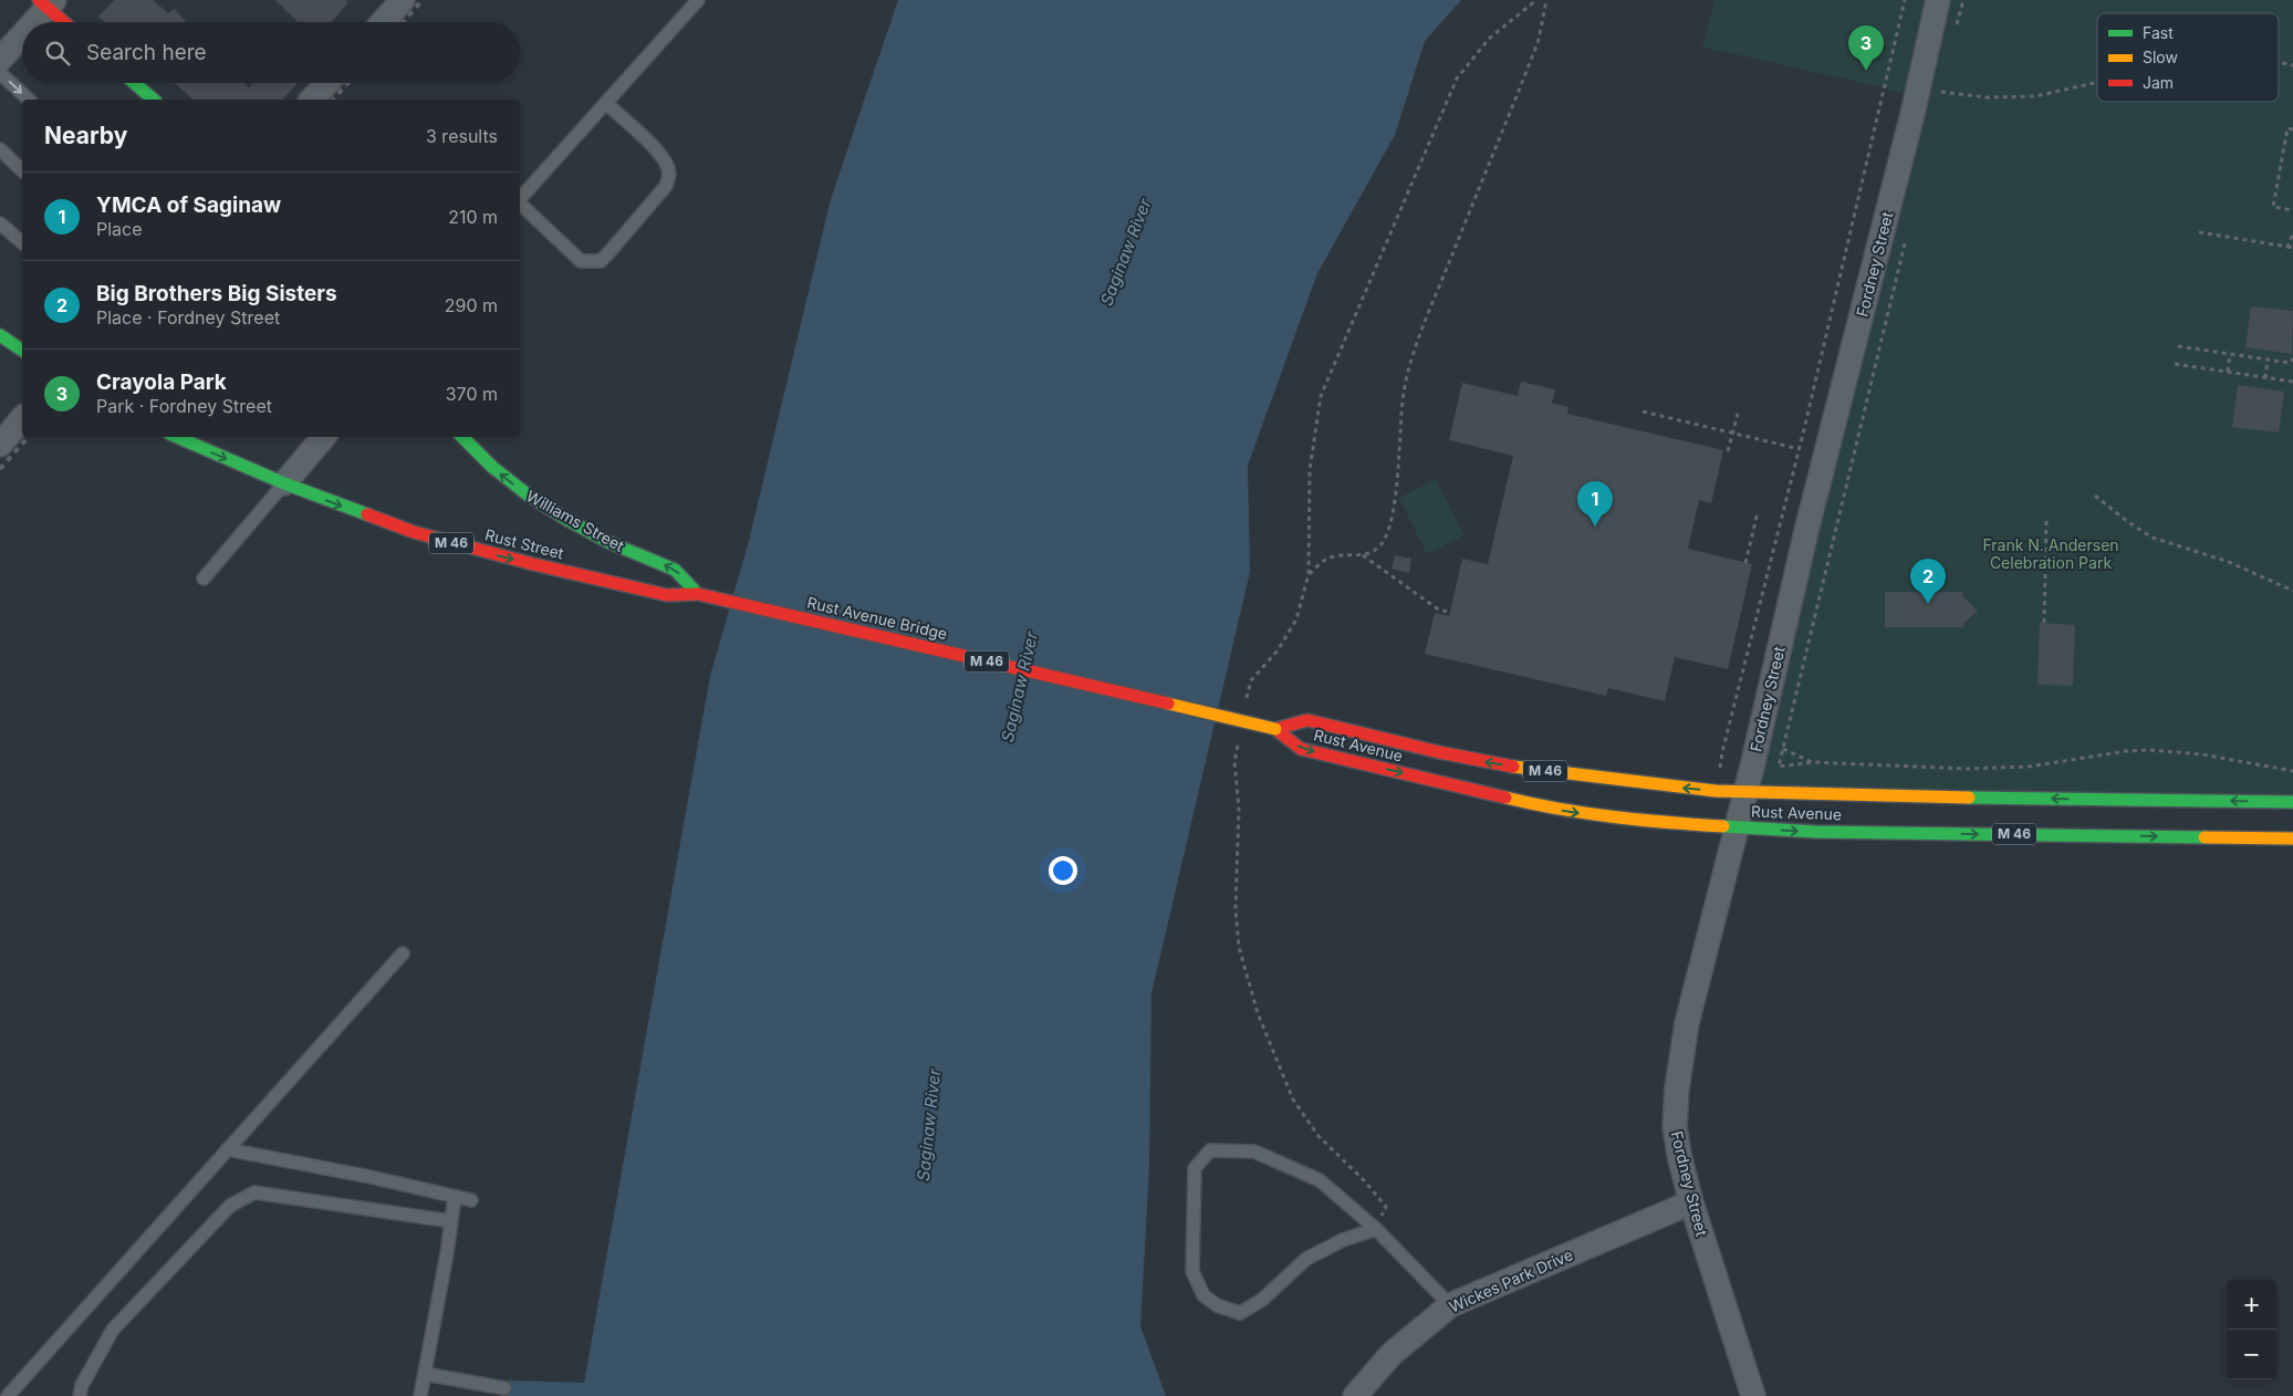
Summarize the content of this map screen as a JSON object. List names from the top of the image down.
{
  "streets": {
    "highway": [
      "Williams Street",
      "M 46",
      "Rust Street",
      "Rust Avenue Bridge",
      "Rust Avenue"
    ],
    "street": ["Fordney Street", "Wickes Park Drive"]
  },
  "crossings": [
    ["Fordney Street", "Rust Avenue"],
    ["Fordney Street", "Wickes Park Drive"],
    ["Williams Street", "Rust Street"],
    ["Williams Street", "Rust Avenue Bridge"],
    ["M 46", "Rust Street"],
    ["Rust Street", "Rust Avenue Bridge"],
    ["Rust Avenue Bridge", "Rust Avenue"]
  ],
  "one_way": ["Williams Street", "Rust Street"],
  "water": ["Saginaw River"],
  "parks": ["Frank N. Andersen Celebration Park"],
  "legend": ["Fast", "Slow", "Jam"],
  "page": {
    "search": "Search here",
    "pins": ["3", "1", "2"],
    "heading": ["Nearby", "3 results"],
    "list": [
      {
        "mark": "1",
        "name": "YMCA of Saginaw",
        "note": "Place",
        "value": "210 m"
      },
      {
        "mark": "2",
        "name": "Big Brothers Big Sisters",
        "note": "Place · Fordney Street",
        "value": "290 m"
      },
      {
        "mark": "3",
        "name": "Crayola Park",
        "note": "Park · Fordney Street",
        "value": "370 m"
      }
    ],
    "map_buttons": ["+", "−"]
  }
}
